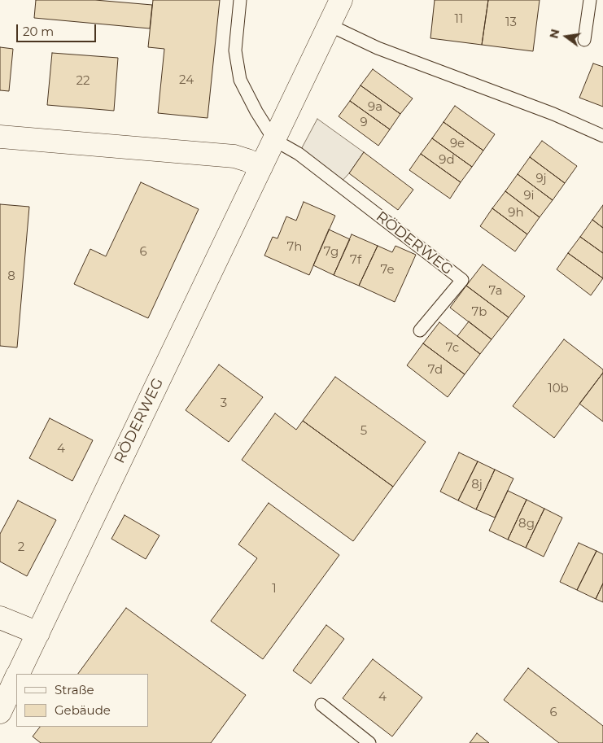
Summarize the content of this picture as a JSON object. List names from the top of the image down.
{
  "streets": {
    "street": ["RÖDERWEG"]
  },
  "house_numbers": [
    "11",
    "13",
    "24",
    "22",
    "9a",
    "9",
    "9e",
    "9d",
    "9j",
    "9i",
    "9h",
    "7h",
    "6",
    "7g",
    "7f",
    "7e",
    "8",
    "7a",
    "7b",
    "7c",
    "7d",
    "10b",
    "3",
    "5",
    "4",
    "8j",
    "8g",
    "2",
    "1",
    "4",
    "6"
  ],
  "legend": ["Straße", "Gebäude"],
  "scale_bar": "20 m",
  "north": "left"
}
